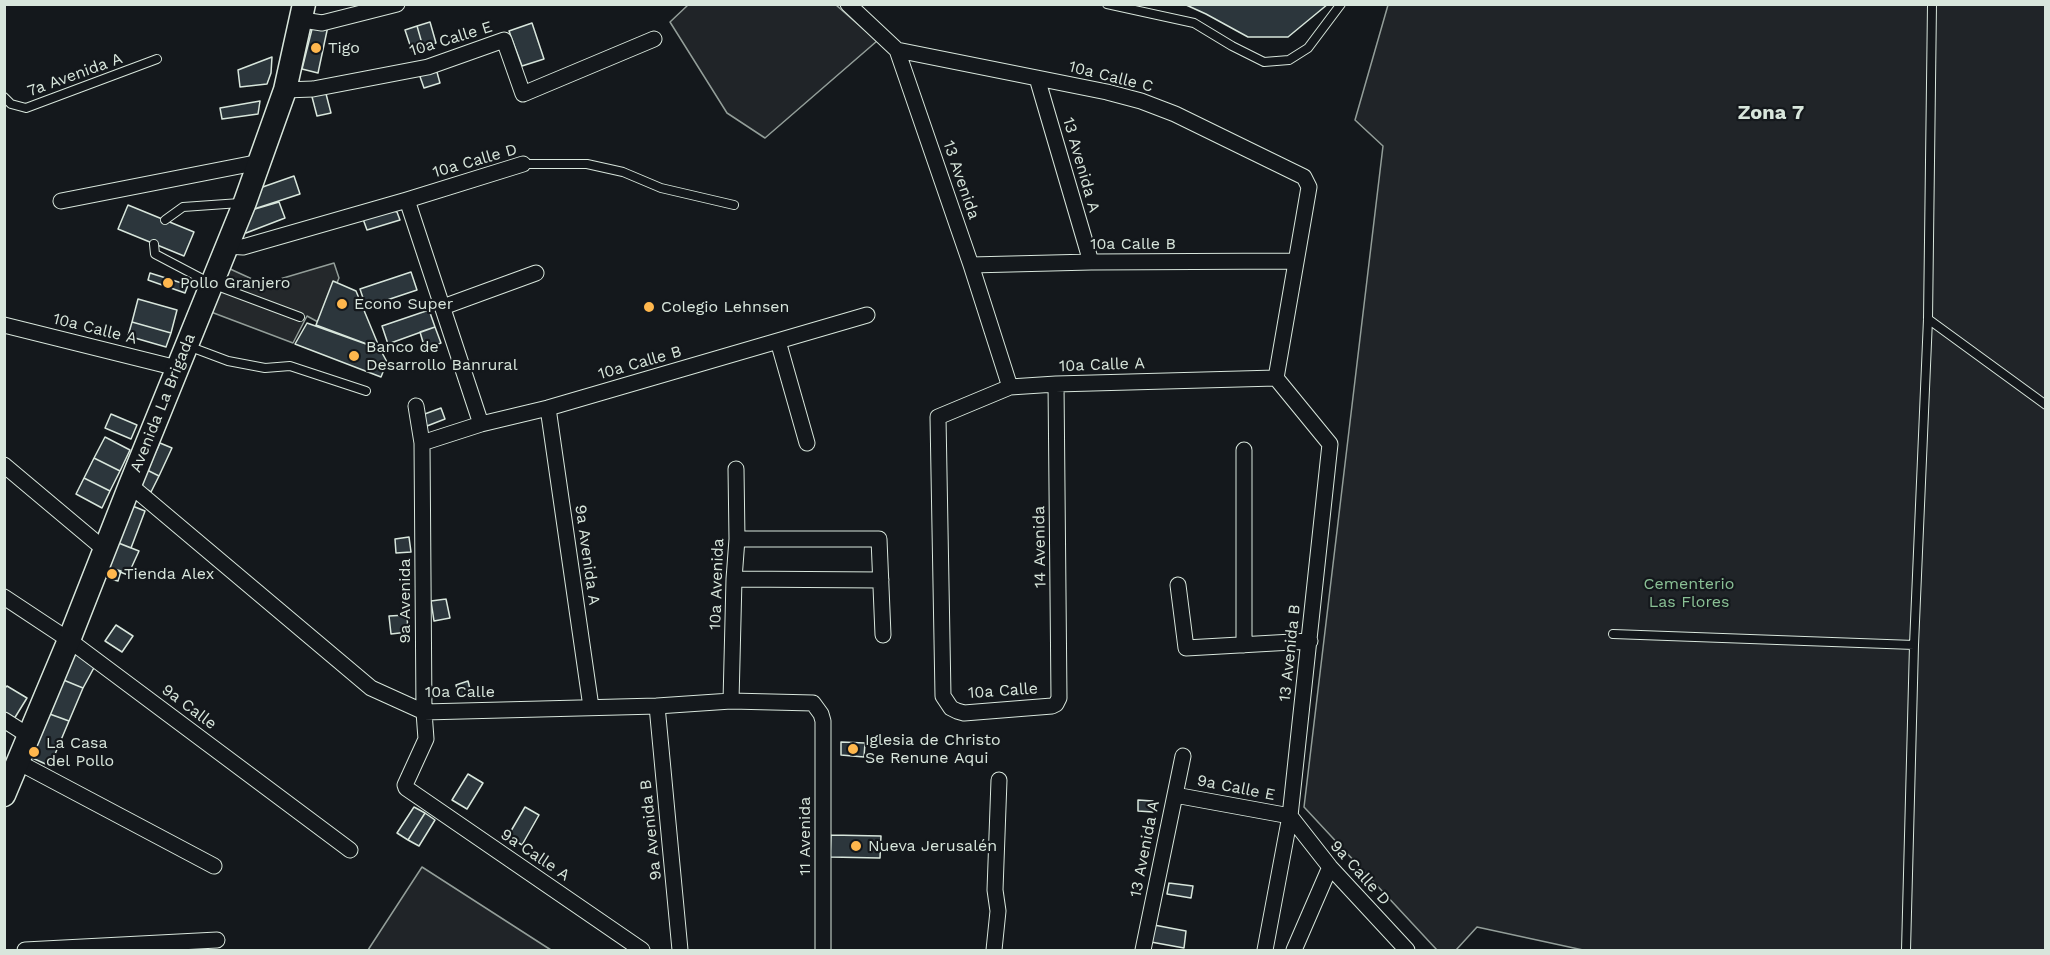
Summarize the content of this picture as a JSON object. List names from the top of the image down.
{
  "streets": {
    "main road": ["Avenida La Brigada"],
    "street": [
      "10a Calle E",
      "10a Calle C",
      "10a Calle D",
      "13 Avenida A",
      "13 Avenida",
      "10a Calle B",
      "10a Calle A",
      "14 Avenida",
      "9a Avenida A",
      "10a Avenida",
      "9a Avenida",
      "13 Avenida B",
      "10a Calle",
      "9a Calle",
      "9a Calle E",
      "9a Avenida B",
      "11 Avenida",
      "9a Calle A",
      "9a Calle D"
    ],
    "lane": ["7a Avenida A"]
  },
  "crossings": [
    ["10a Calle E", "Avenida La Brigada"],
    ["10a Calle C", "13 Avenida A"],
    ["10a Calle C", "13 Avenida"],
    ["10a Calle C", "10a Calle B"],
    ["10a Calle D", "Avenida La Brigada"],
    ["13 Avenida A", "10a Calle B"],
    ["13 Avenida A", "9a Calle E"],
    ["13 Avenida", "10a Calle B"],
    ["13 Avenida", "10a Calle A"],
    ["10a Calle B", "9a Avenida A"],
    ["10a Calle B", "9a Avenida"],
    ["10a Calle A", "Avenida La Brigada"],
    ["10a Calle A", "14 Avenida"],
    ["10a Calle A", "13 Avenida B"],
    ["10a Calle A", "10a Calle"],
    ["Avenida La Brigada", "10a Calle"],
    ["Avenida La Brigada", "9a Calle"],
    ["14 Avenida", "10a Calle"],
    ["9a Avenida A", "10a Calle"],
    ["10a Avenida", "10a Calle"],
    ["9a Avenida", "10a Calle"],
    ["9a Avenida", "9a Calle A"],
    ["13 Avenida B", "9a Calle E"],
    ["13 Avenida B", "9a Calle D"],
    ["10a Calle", "9a Avenida B"],
    ["10a Calle", "11 Avenida"],
    ["9a Calle E", "9a Calle D"]
  ],
  "districts": ["Zona 7"],
  "parks": ["Cementerio Las Flores"],
  "places": [
    "Tigo",
    "Pollo Granjero",
    "Econo Super",
    "Colegio Lehnsen",
    "Banco de Desarrollo Banrural",
    "Tienda Alex",
    "Iglesia de Christo Se Renune Aqui",
    "La Casa del Pollo",
    "Nueva Jerusalén"
  ]
}
